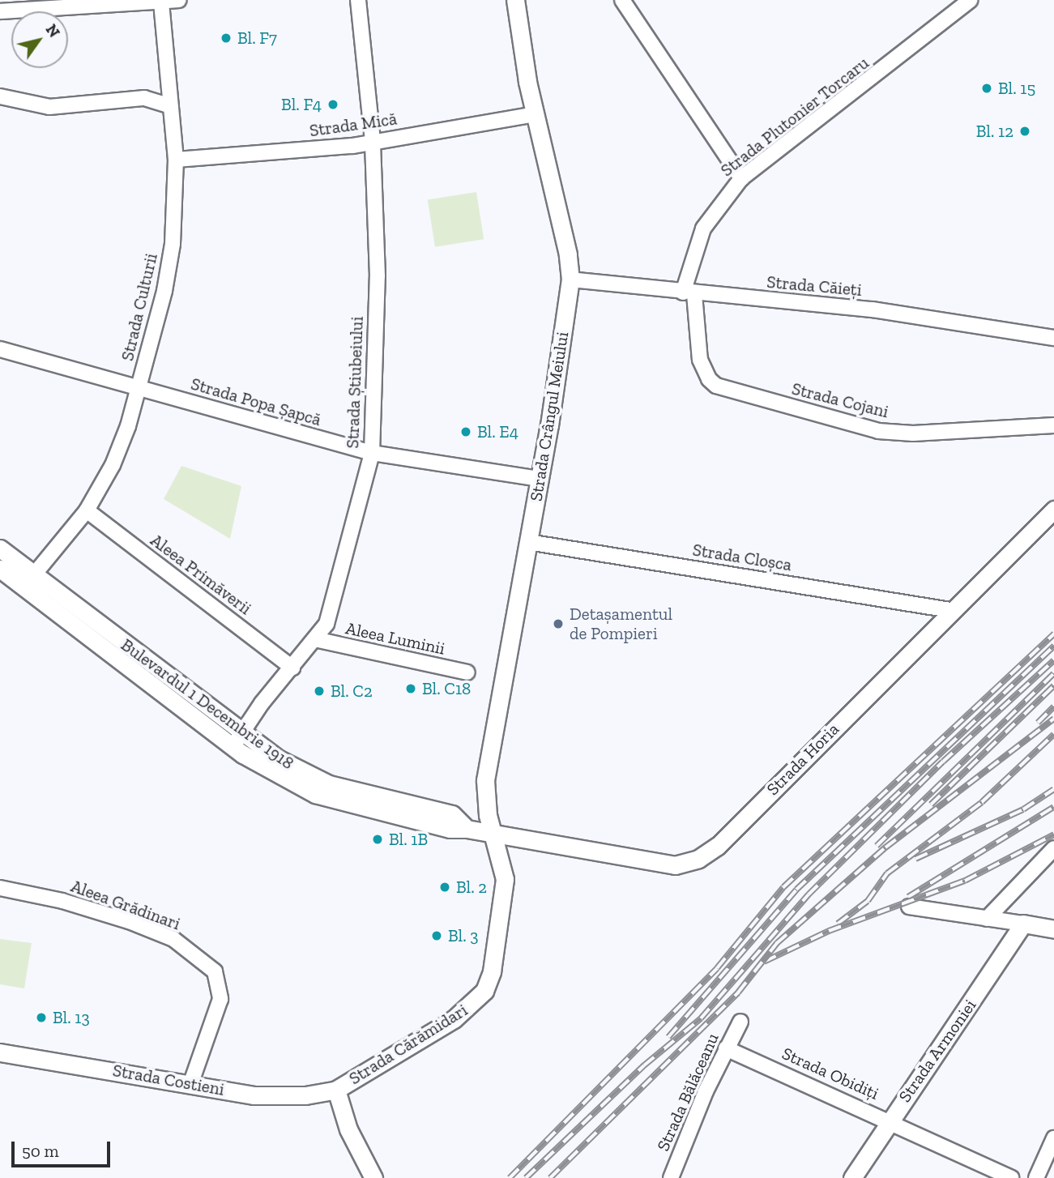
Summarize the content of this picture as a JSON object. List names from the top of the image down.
{
  "streets": {
    "street": [
      "Strada Plutonier Torcaru",
      "Strada Mică",
      "Strada Căieți",
      "Strada Culturii",
      "Strada Știubeiului",
      "Strada Cojani",
      "Strada Popa Șapcă",
      "Strada Crângul Meiului",
      "Strada Cloșca",
      "Aleea Primăverii",
      "Aleea Luminii",
      "Bulevardul 1 Decembrie 1918",
      "Strada Horia",
      "Aleea Grădinari",
      "Strada Cărămidari",
      "Strada Armoniei",
      "Strada Obidiți",
      "Strada Costieni",
      "Strada Bălăceanu"
    ]
  },
  "crossings": [
    ["Strada Plutonier Torcaru", "Strada Căieți"],
    ["Strada Plutonier Torcaru", "Strada Cojani"],
    ["Strada Mică", "Strada Culturii"],
    ["Strada Mică", "Strada Știubeiului"],
    ["Strada Mică", "Strada Crângul Meiului"],
    ["Strada Căieți", "Strada Cojani"],
    ["Strada Căieți", "Strada Crângul Meiului"],
    ["Strada Culturii", "Strada Popa Șapcă"],
    ["Strada Culturii", "Aleea Primăverii"],
    ["Strada Culturii", "Bulevardul 1 Decembrie 1918"],
    ["Strada Știubeiului", "Strada Popa Șapcă"],
    ["Strada Știubeiului", "Aleea Primăverii"],
    ["Strada Știubeiului", "Aleea Luminii"],
    ["Strada Știubeiului", "Bulevardul 1 Decembrie 1918"],
    ["Strada Popa Șapcă", "Strada Crângul Meiului"],
    ["Strada Crângul Meiului", "Strada Cloșca"],
    ["Strada Crângul Meiului", "Bulevardul 1 Decembrie 1918"],
    ["Strada Crângul Meiului", "Strada Horia"],
    ["Strada Crângul Meiului", "Strada Cărămidari"],
    ["Strada Cloșca", "Strada Horia"],
    ["Bulevardul 1 Decembrie 1918", "Strada Horia"],
    ["Bulevardul 1 Decembrie 1918", "Strada Cărămidari"],
    ["Strada Horia", "Strada Cărămidari"],
    ["Aleea Grădinari", "Strada Costieni"],
    ["Strada Cărămidari", "Strada Costieni"],
    ["Strada Armoniei", "Strada Obidiți"],
    ["Strada Obidiți", "Strada Bălăceanu"]
  ],
  "places": [
    "Bl. F7",
    "Bl. 15",
    "Bl. F4",
    "Bl. 12",
    "Bl. E4",
    "Detașamentul de Pompieri",
    "Bl. C18",
    "Bl. C2",
    "Bl. 1B",
    "Bl. 2",
    "Bl. 3",
    "Bl. 13"
  ],
  "scale_bar": "50 m",
  "north": "top right"
}
